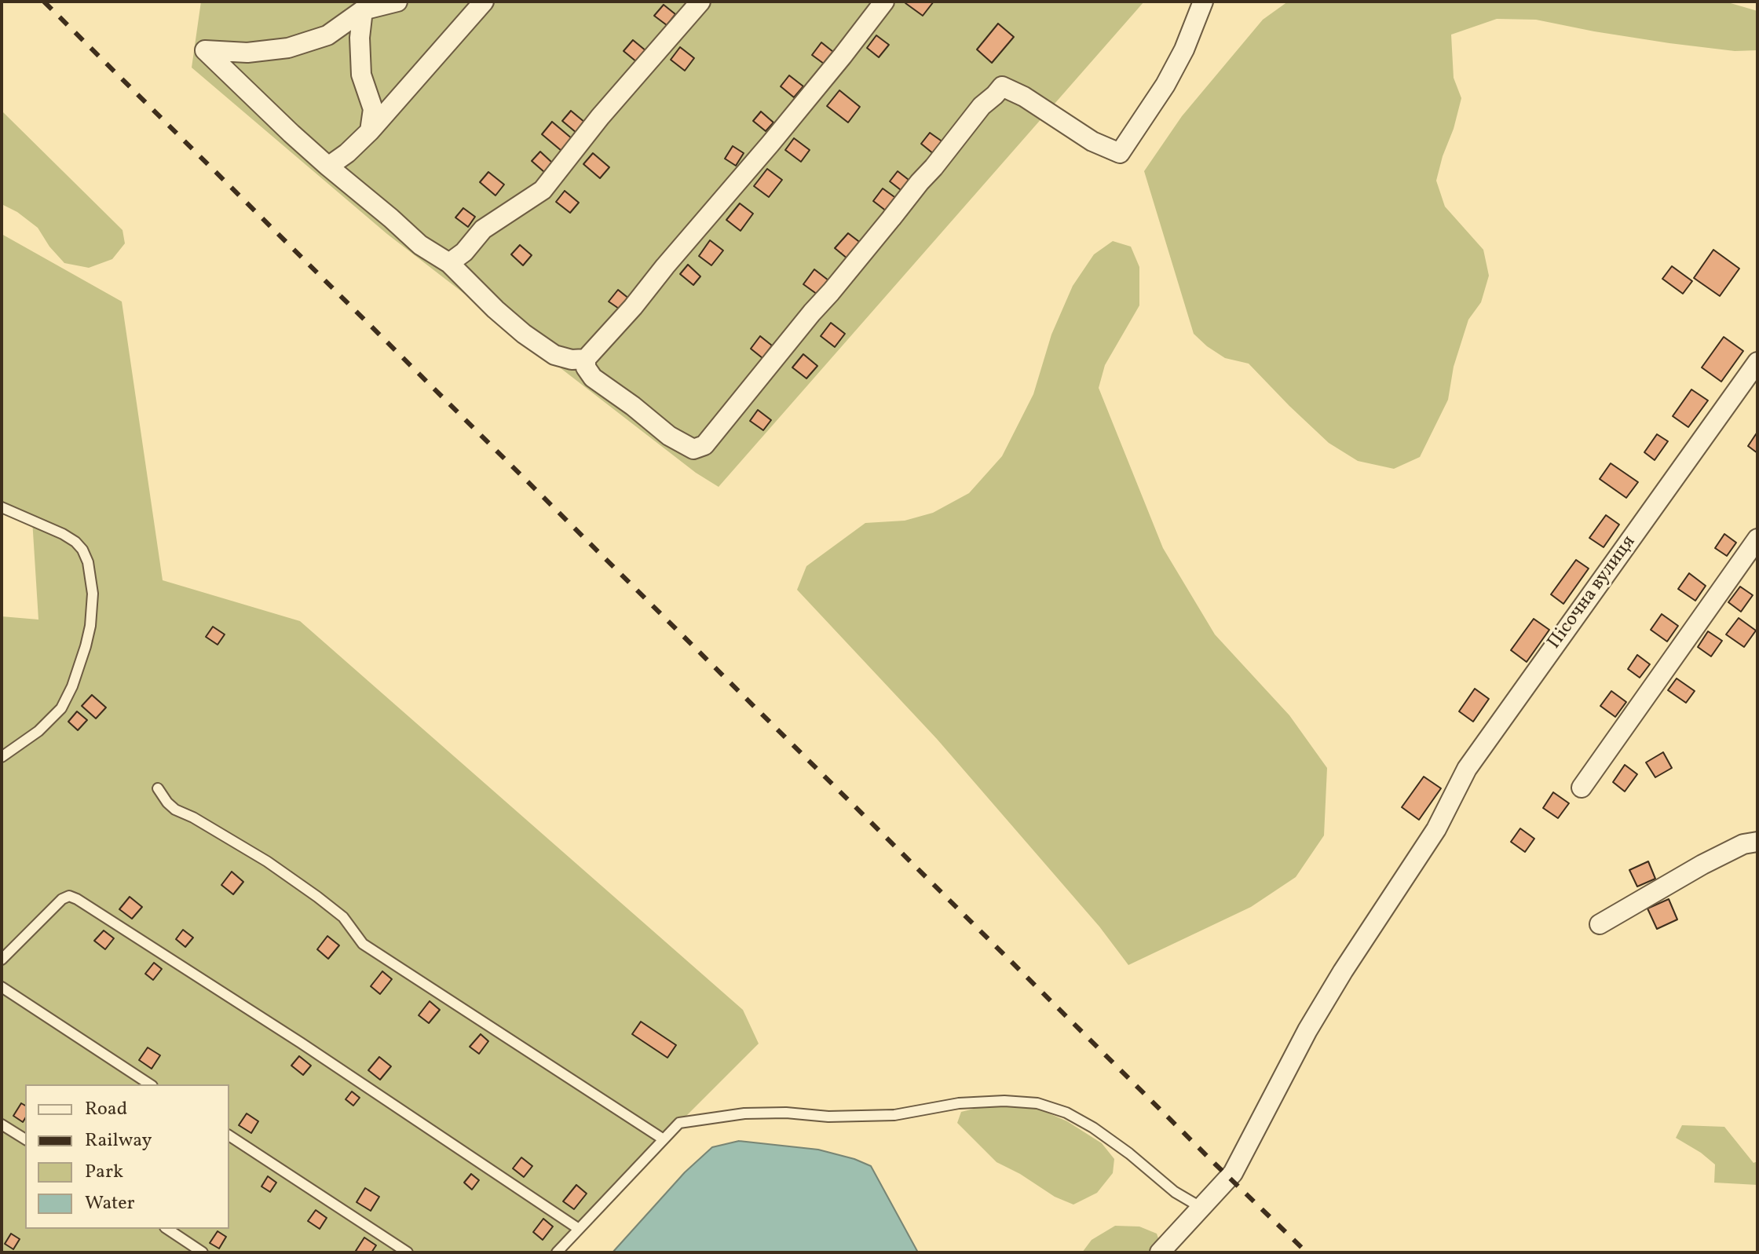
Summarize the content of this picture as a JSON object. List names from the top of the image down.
{
  "streets": {
    "street": ["Пісочна вулиця"]
  },
  "legend": [
    "Road",
    "Railway",
    "Park",
    "Water"
  ]
}
